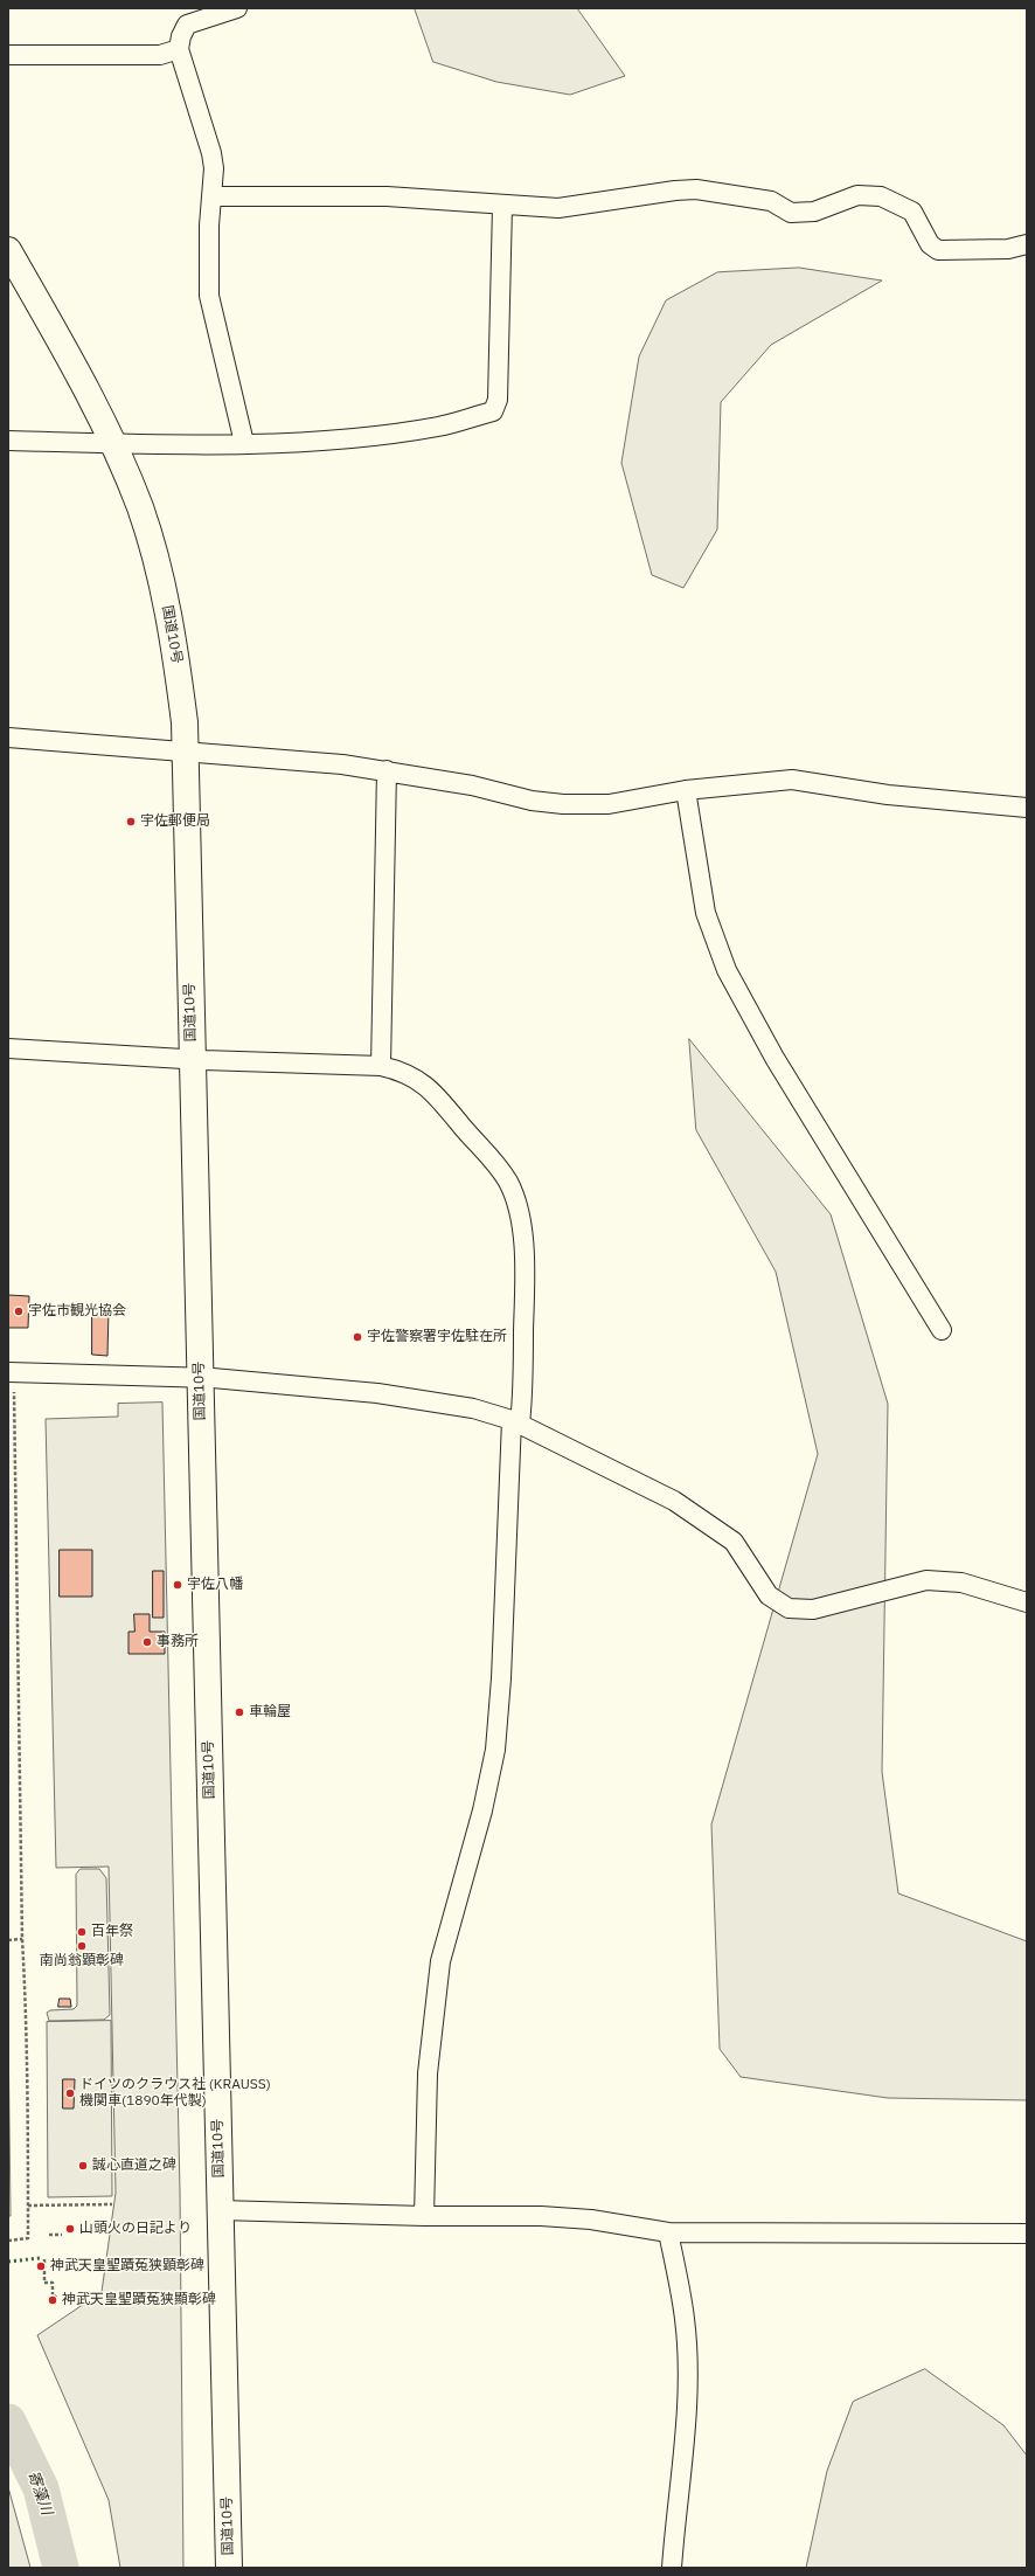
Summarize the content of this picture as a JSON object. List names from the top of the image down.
{
  "streets": {
    "highway": ["国道10号"]
  },
  "water": ["寄藻川"],
  "places": [
    "宇佐郵便局",
    "宇佐市観光協会",
    "宇佐警察署宇佐駐在所",
    "宇佐八幡",
    "事務所",
    "車輪屋",
    "百年祭",
    "南尚翁顕彰碑",
    "ドイツのクラウス社 (KRAUSS) 機関車(1890年代製)",
    "誠心直道之碑",
    "山頭火の日記より",
    "神武天皇聖蹟菟狭顕彰碑",
    "神武天皇聖蹟菟狭顯彰碑"
  ]
}
